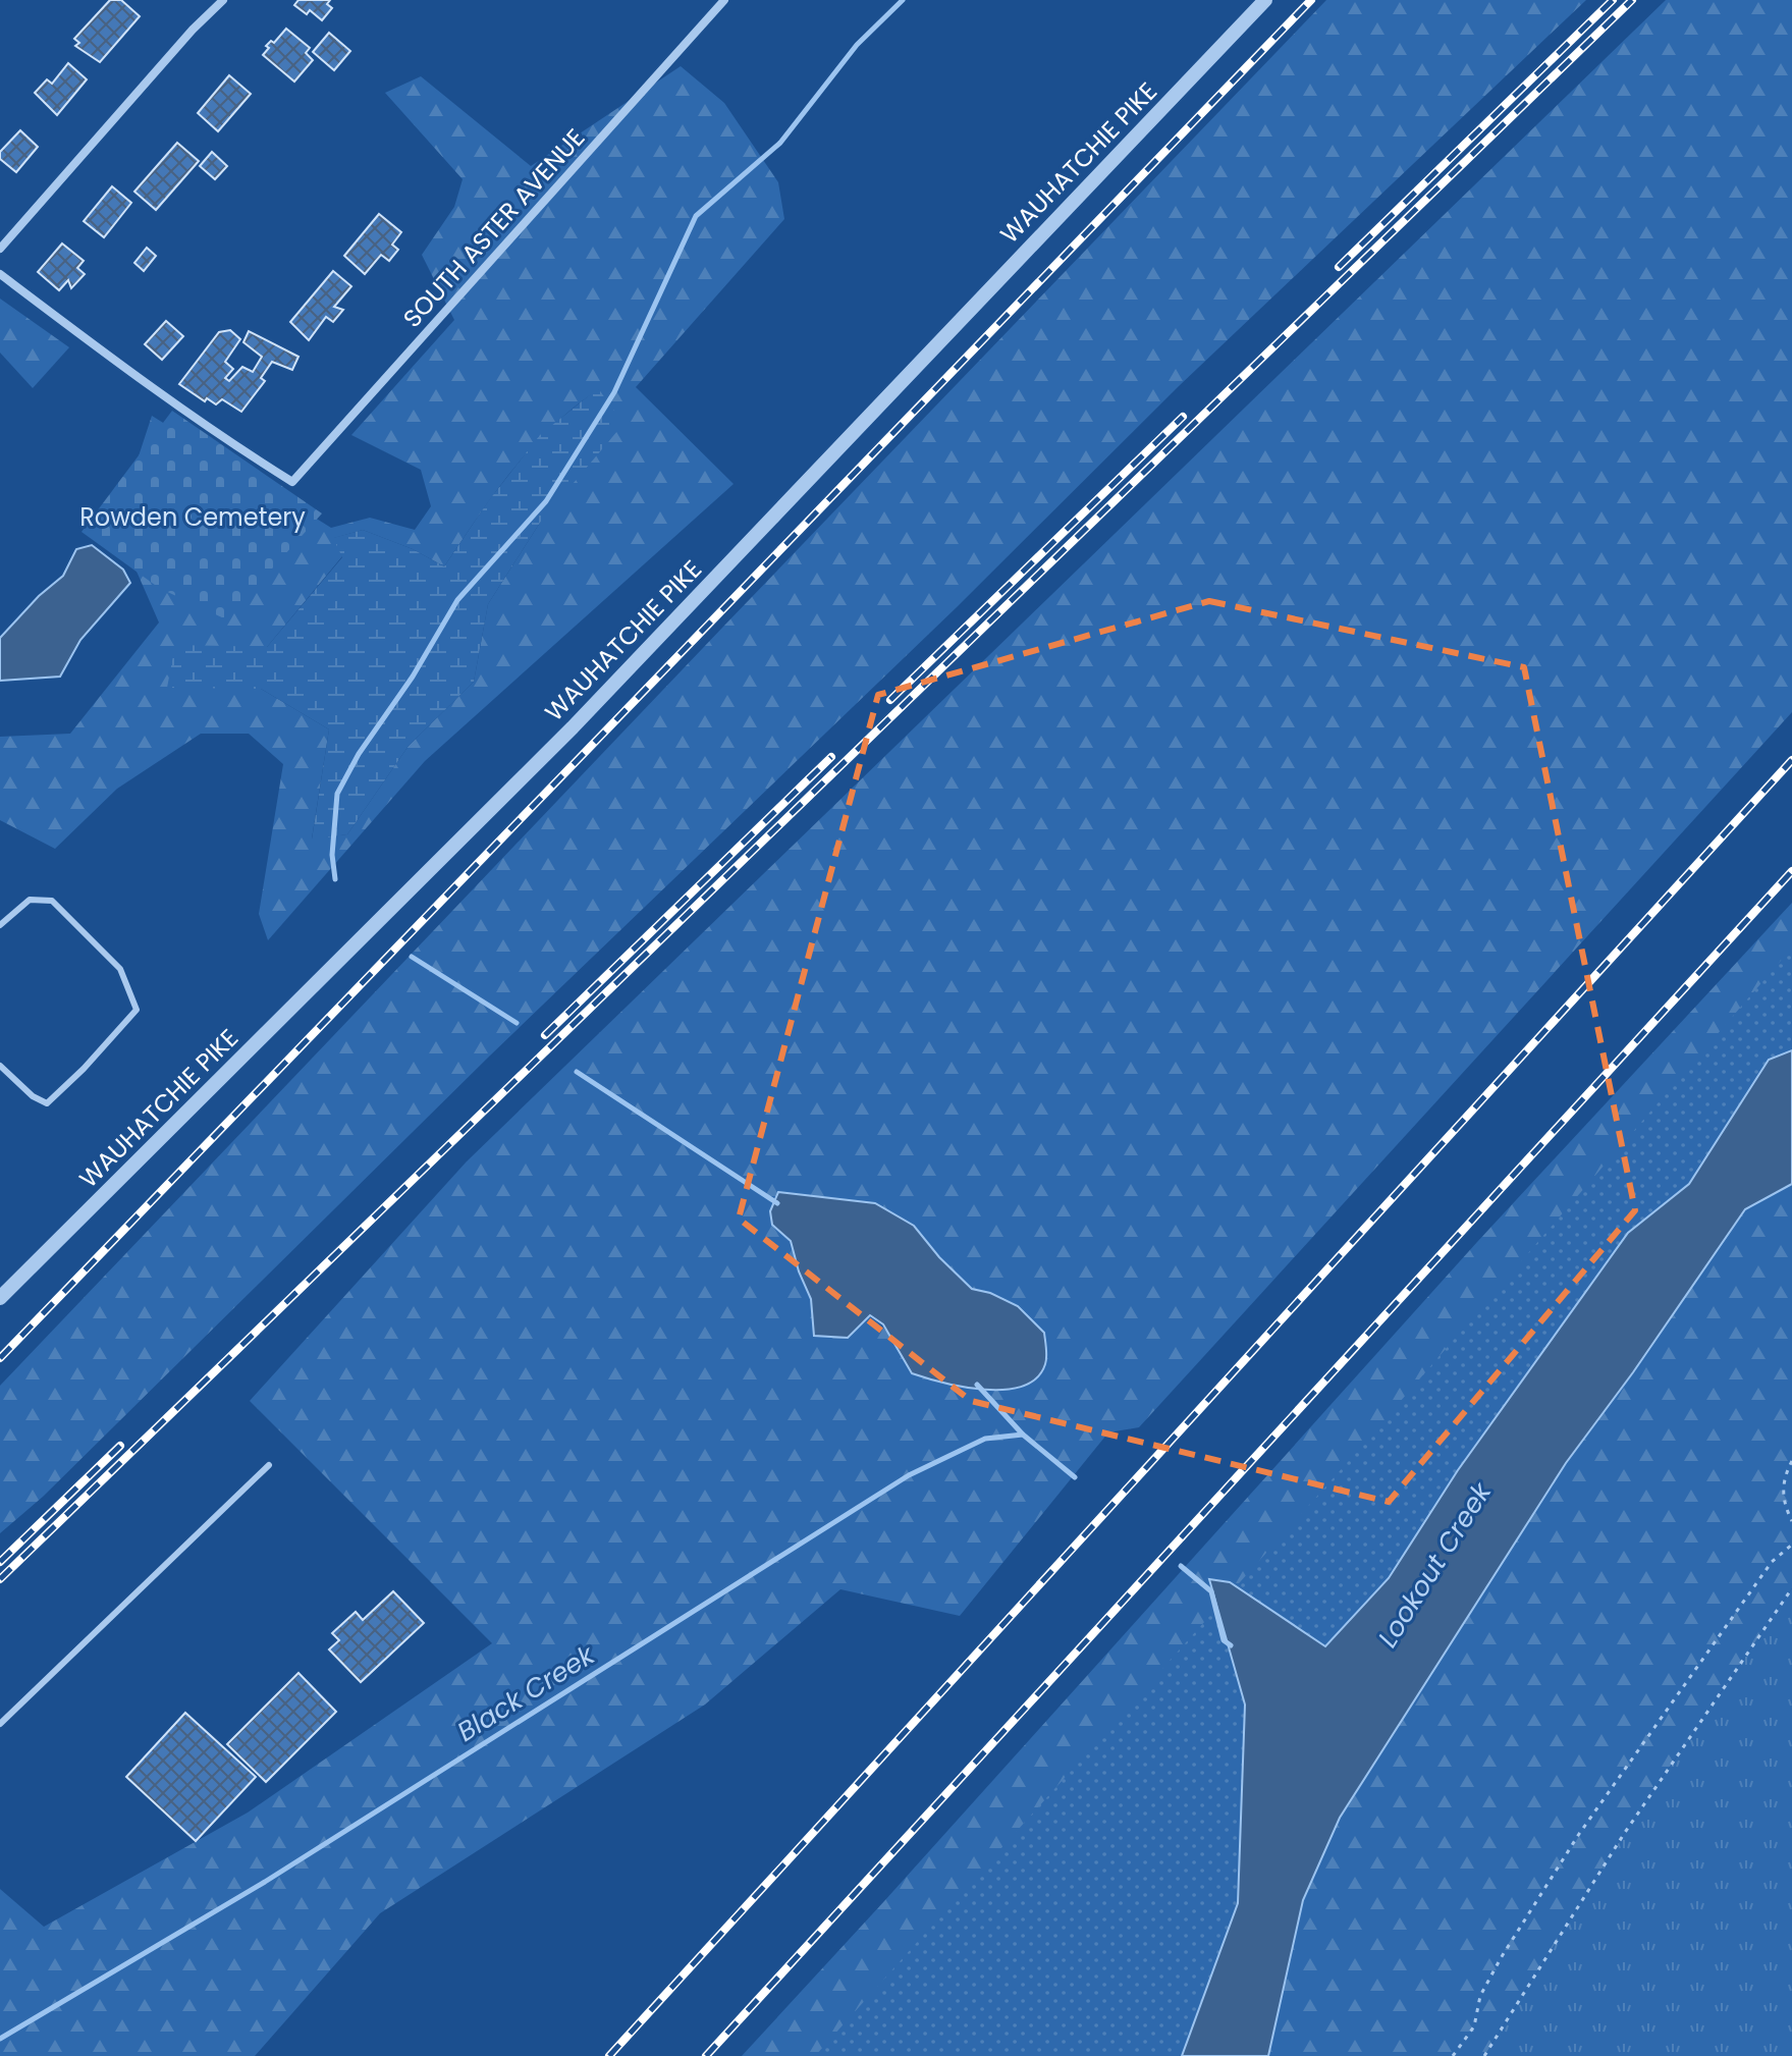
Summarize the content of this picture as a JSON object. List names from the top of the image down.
{
  "streets": {
    "street": ["WAUHATCHIE PIKE", "SOUTH ASTER AVENUE"]
  },
  "water": ["Lookout Creek", "Black Creek"],
  "parks": ["Rowden Cemetery"]
}
